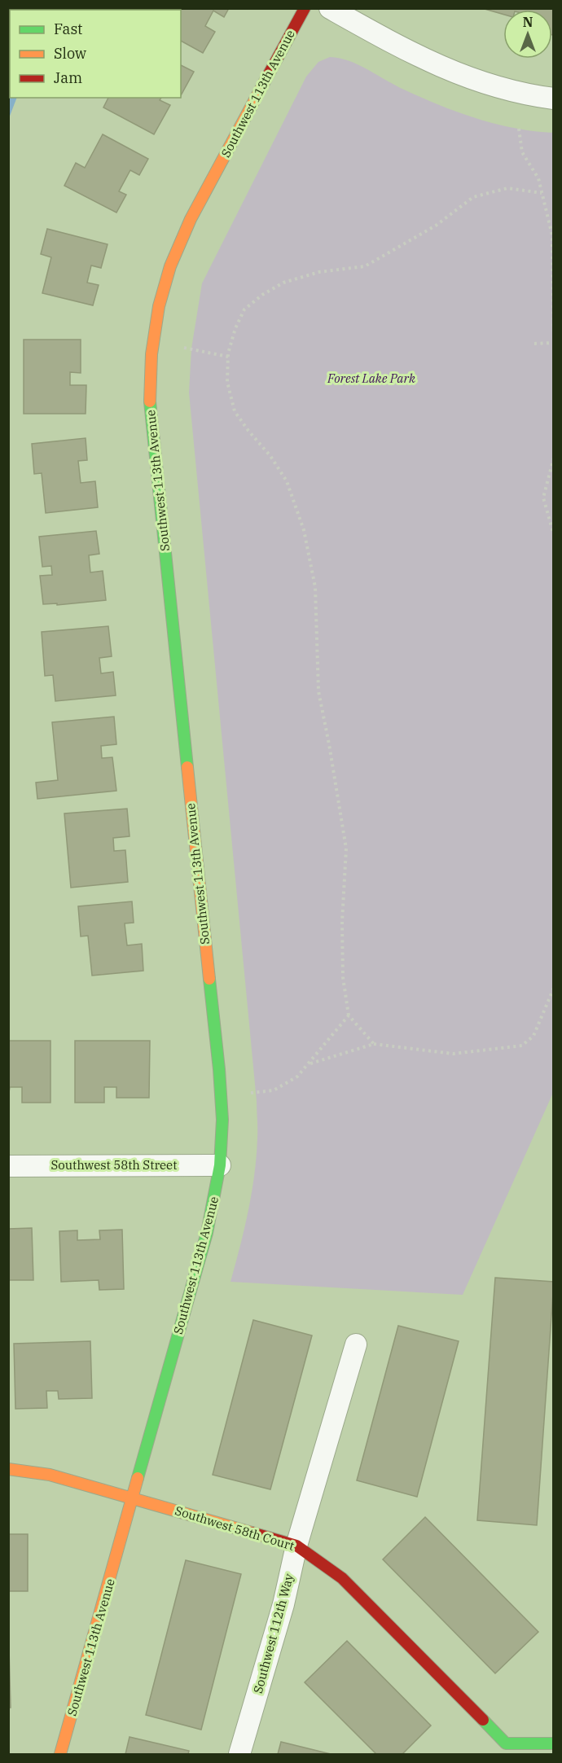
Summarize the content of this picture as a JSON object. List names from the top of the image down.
{
  "streets": {
    "street": [
      "Southwest 113th Avenue",
      "Southwest 58th Street",
      "Southwest 58th Court",
      "Southwest 112th Way"
    ]
  },
  "crossings": [
    ["Southwest 113th Avenue", "Southwest 58th Street"],
    ["Southwest 113th Avenue", "Southwest 58th Court"],
    ["Southwest 58th Court", "Southwest 112th Way"]
  ],
  "parks": ["Forest Lake Park"],
  "legend": ["Fast", "Slow", "Jam"],
  "north": "top"
}
